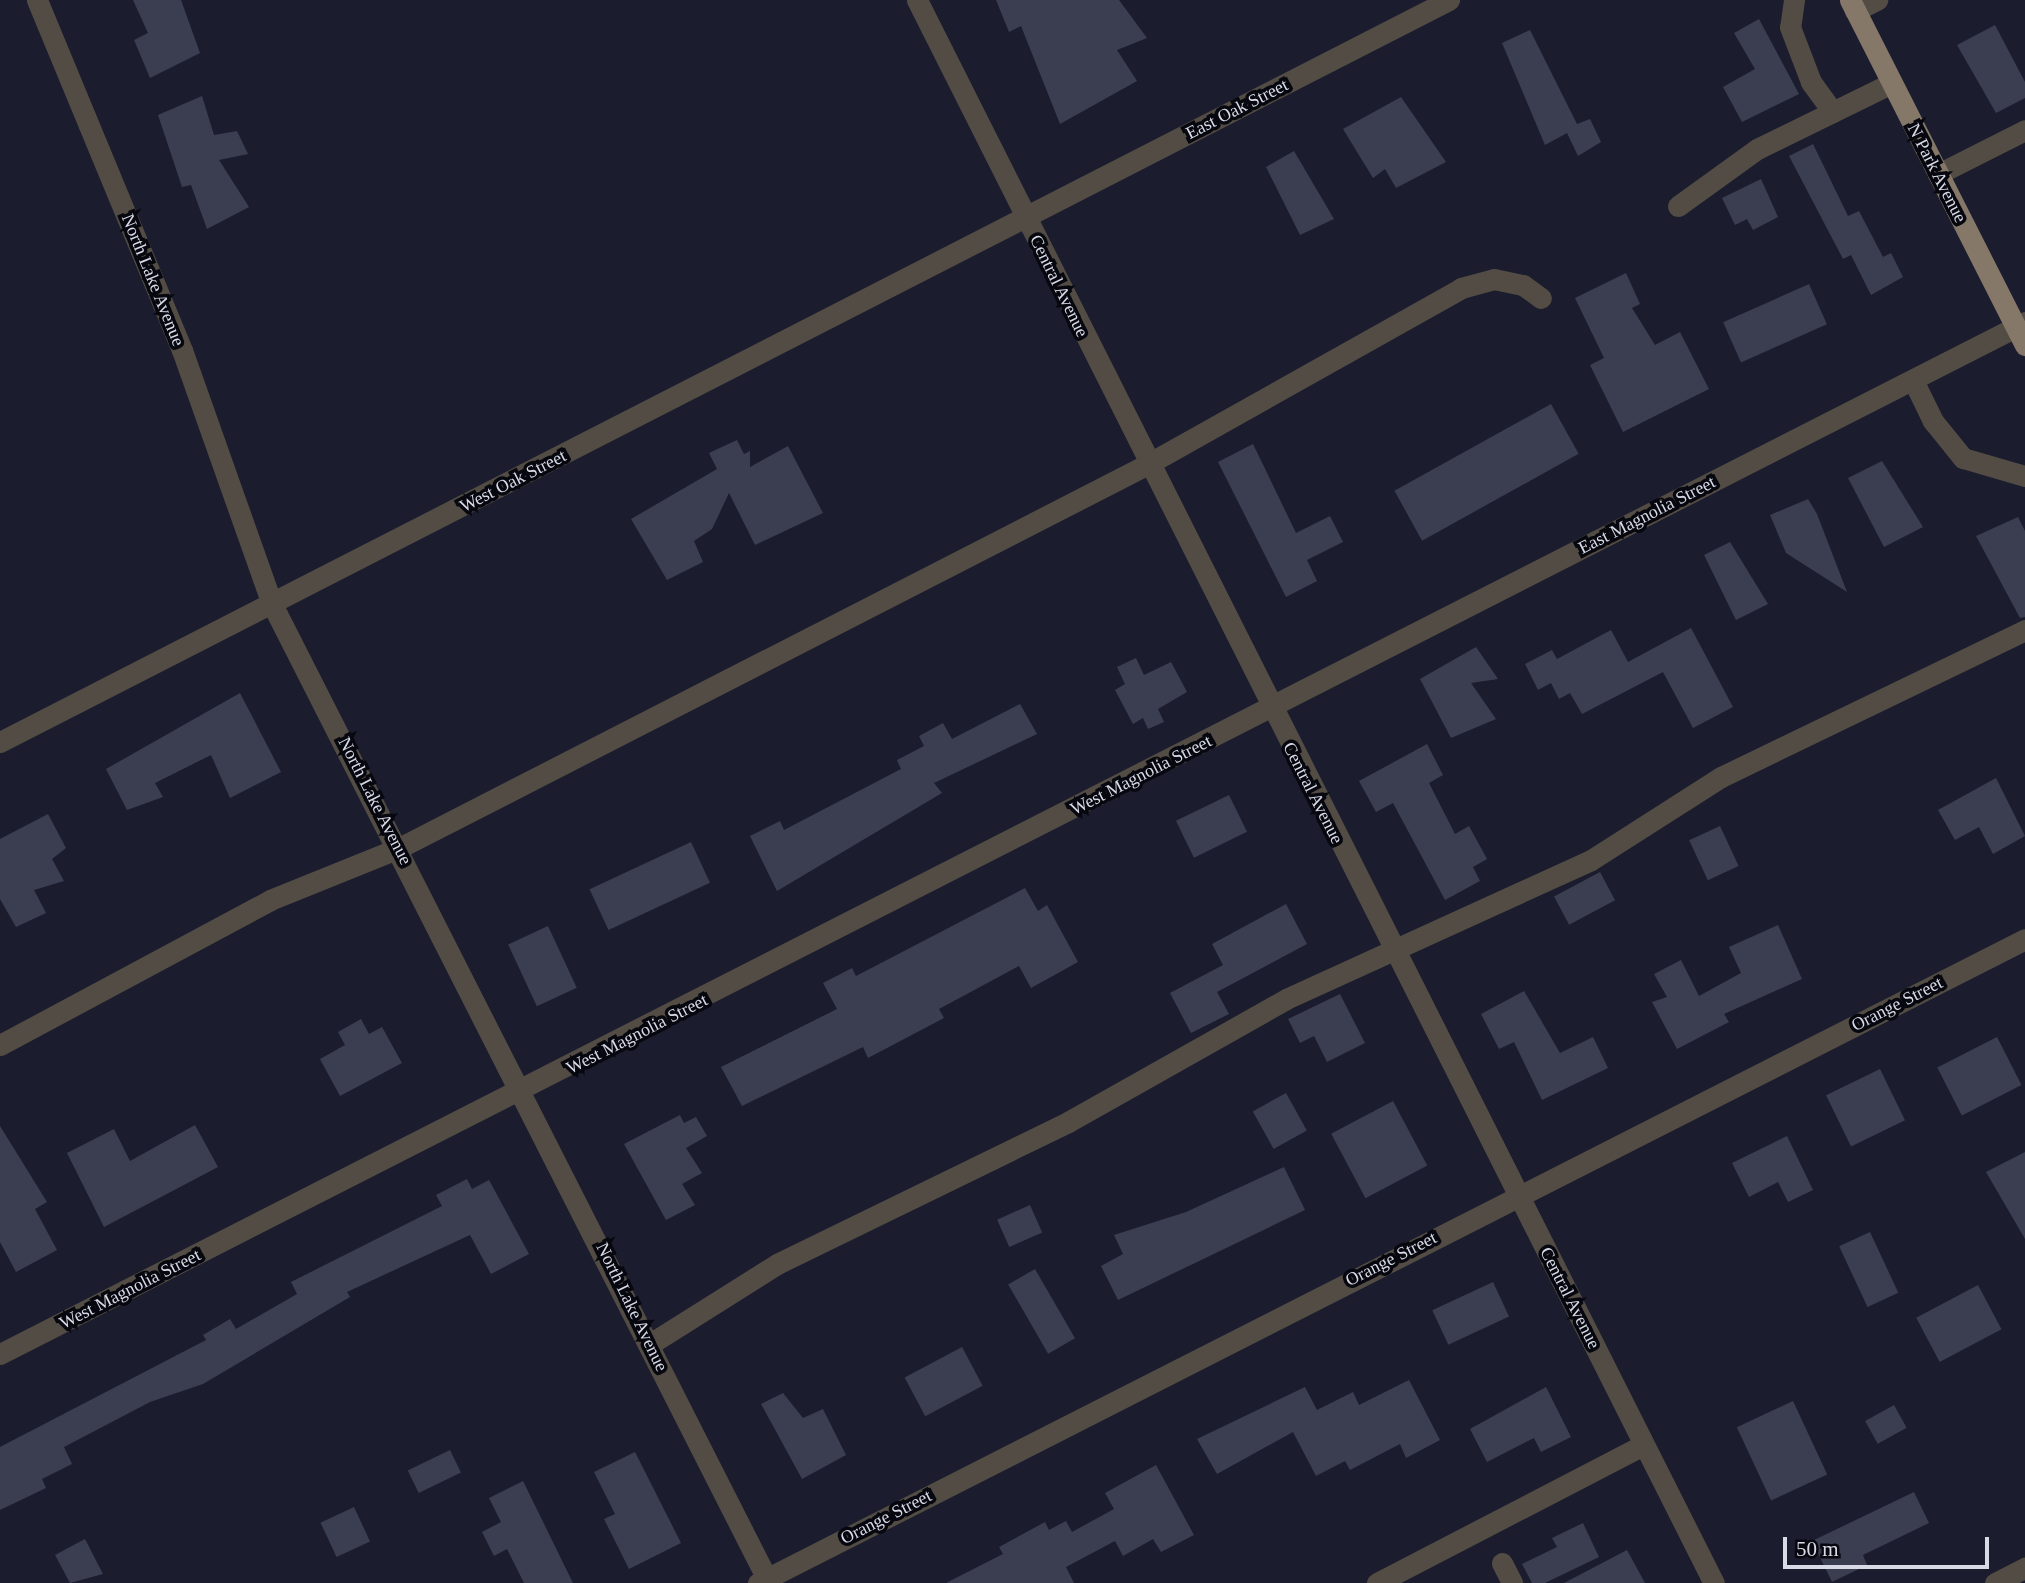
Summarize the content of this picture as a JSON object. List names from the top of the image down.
{
  "streets": {
    "main road": ["N Park Avenue"],
    "street": [
      "East Oak Street",
      "North Lake Avenue",
      "Central Avenue",
      "West Oak Street",
      "East Magnolia Street",
      "West Magnolia Street",
      "Orange Street"
    ]
  },
  "crossings": [
    ["East Oak Street", "Central Avenue"],
    ["East Oak Street", "West Oak Street"],
    ["N Park Avenue", "East Magnolia Street"],
    ["North Lake Avenue", "West Oak Street"],
    ["North Lake Avenue", "West Magnolia Street"],
    ["North Lake Avenue", "Orange Street"],
    ["Central Avenue", "West Oak Street"],
    ["Central Avenue", "East Magnolia Street"],
    ["Central Avenue", "West Magnolia Street"],
    ["Central Avenue", "Orange Street"],
    ["East Magnolia Street", "West Magnolia Street"]
  ],
  "scale_bar": "50 m"
}
